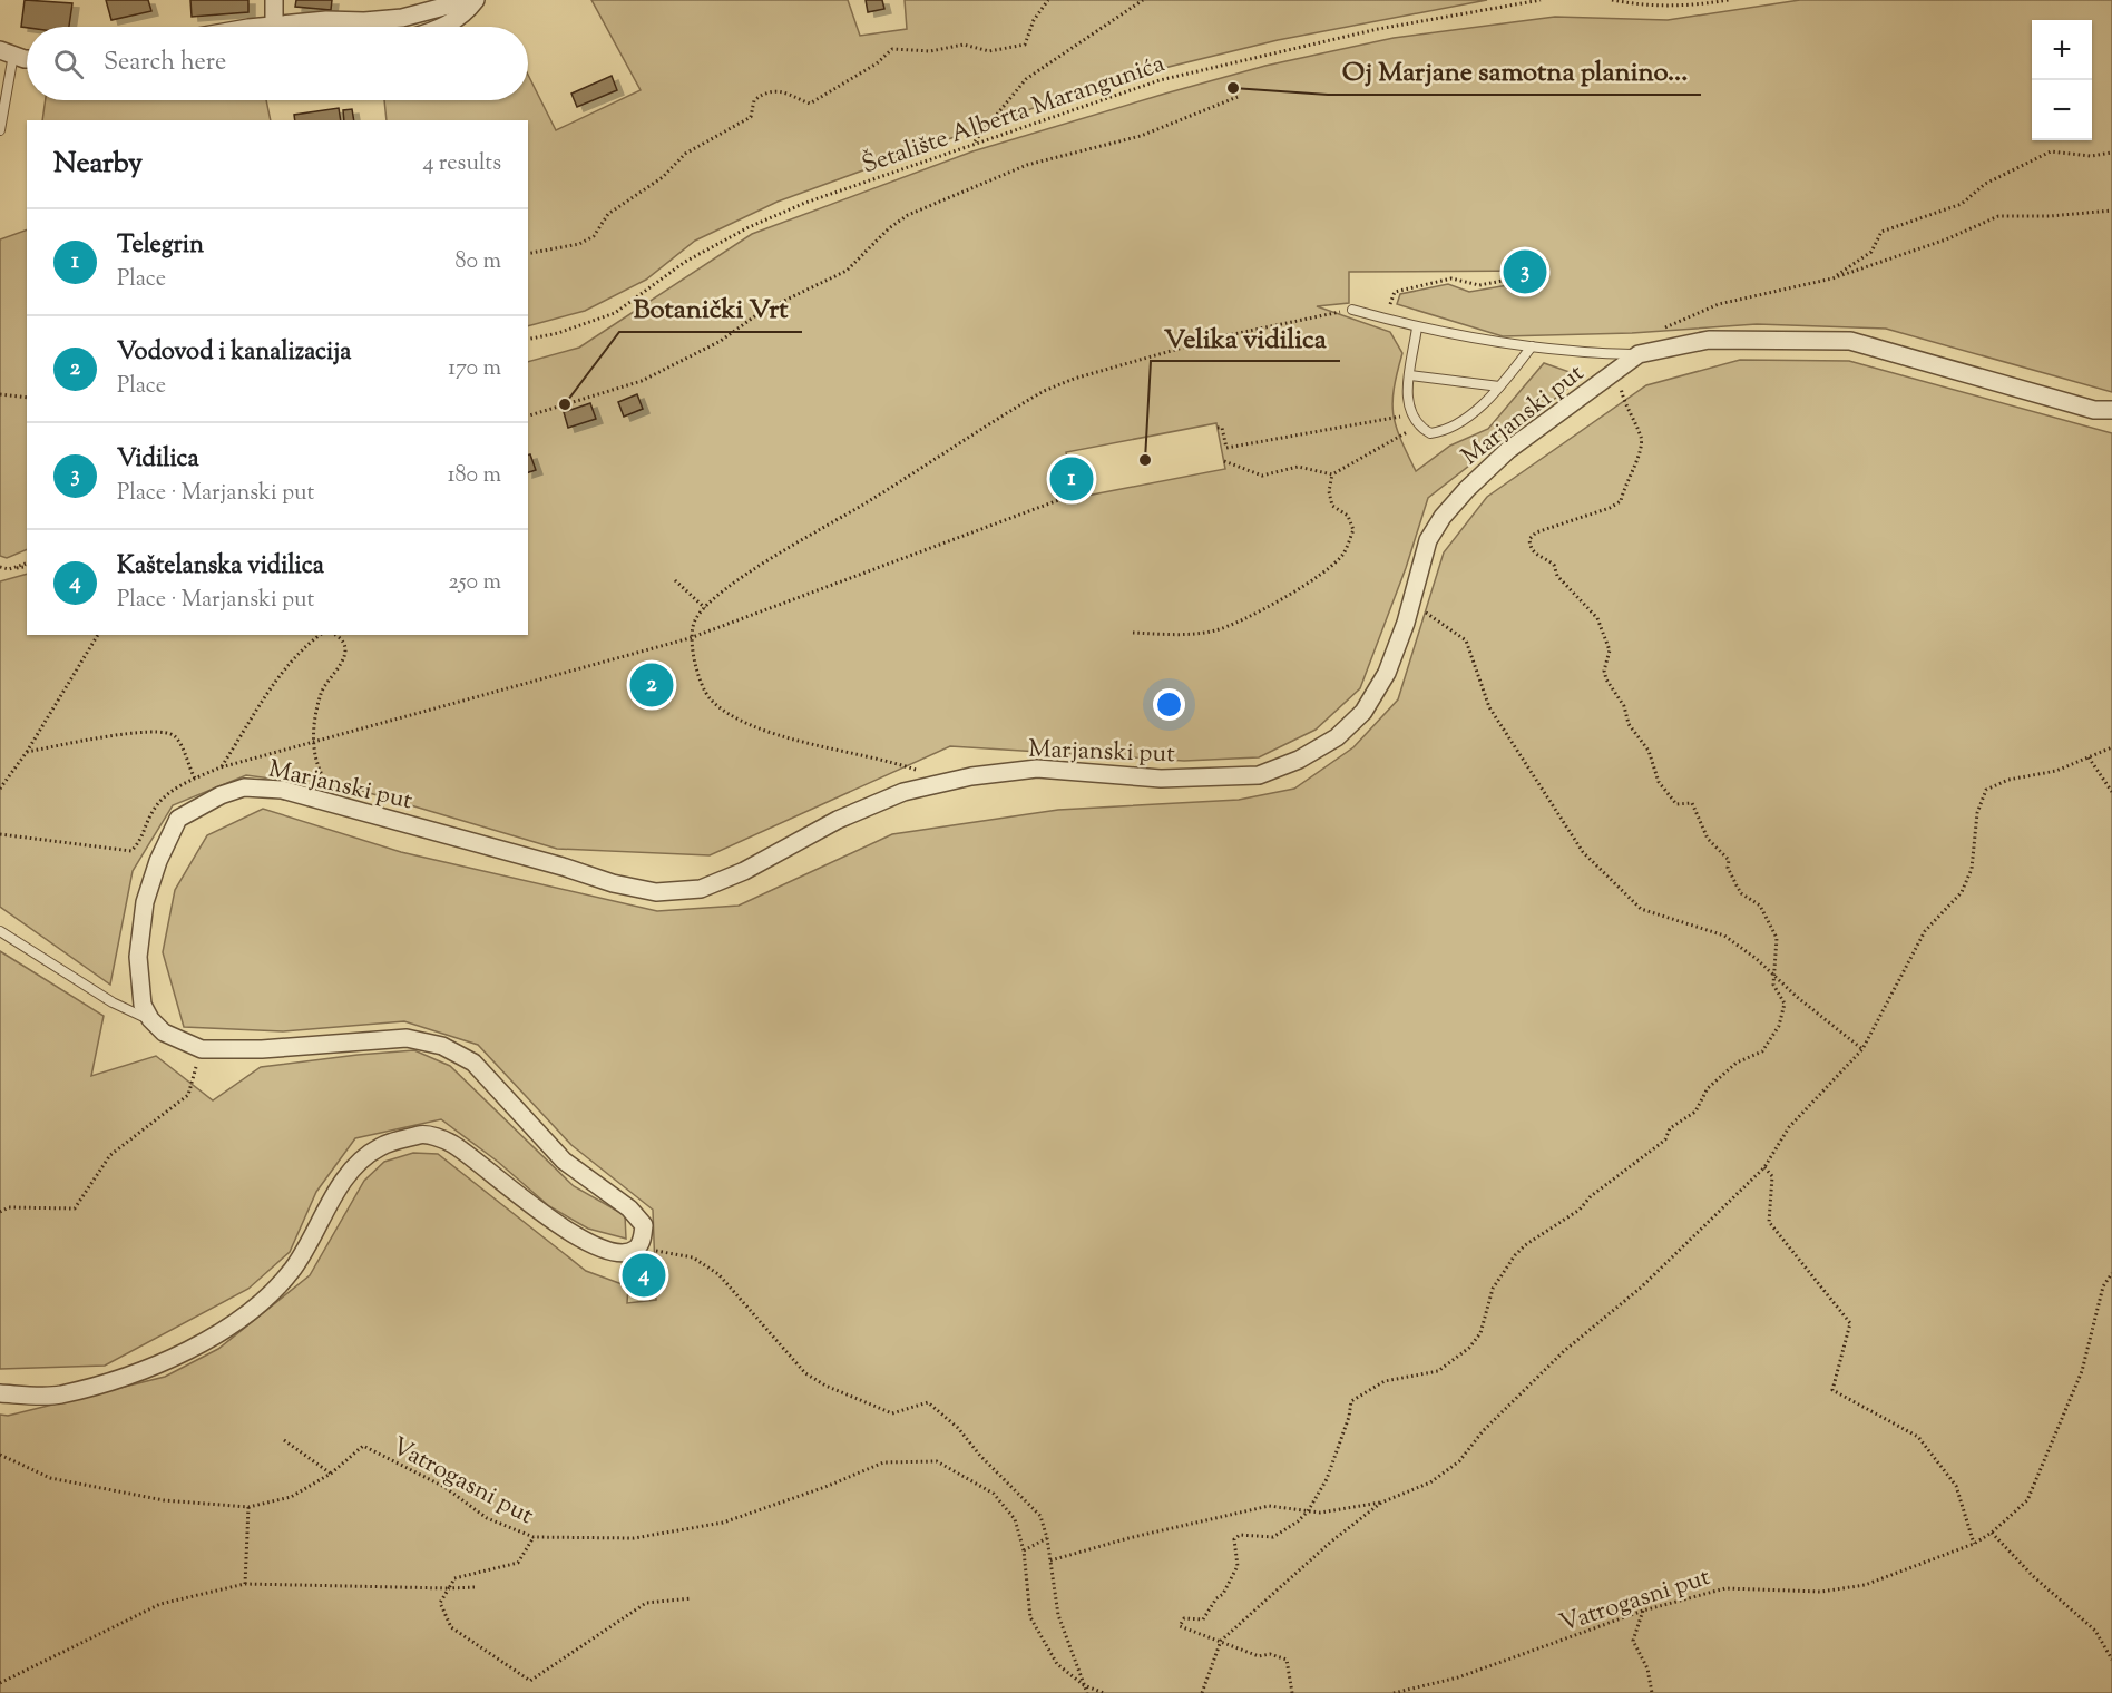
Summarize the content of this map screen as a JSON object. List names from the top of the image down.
{
  "streets": {
    "street": ["Marjanski put"],
    "path": ["Šetalište Alberta Marangunića", "Vatrogasni put"]
  },
  "places": ["Oj Marjane samotna planino...", "Botanički Vrt", "Velika vidilica"],
  "page": {
    "map_buttons": ["+", "−"],
    "search": "Search here",
    "heading": ["Nearby", "4 results"],
    "list": [
      {
        "mark": "1",
        "name": "Telegrin",
        "note": "Place",
        "value": "80 m"
      },
      {
        "mark": "2",
        "name": "Vodovod i kanalizacija",
        "note": "Place",
        "value": "170 m"
      },
      {
        "mark": "3",
        "name": "Vidilica",
        "note": "Place · Marjanski put",
        "value": "180 m"
      },
      {
        "mark": "4",
        "name": "Kaštelanska vidilica",
        "note": "Place · Marjanski put",
        "value": "250 m"
      }
    ],
    "pins": [
      "3",
      "1",
      "2",
      "4"
    ]
  }
}
